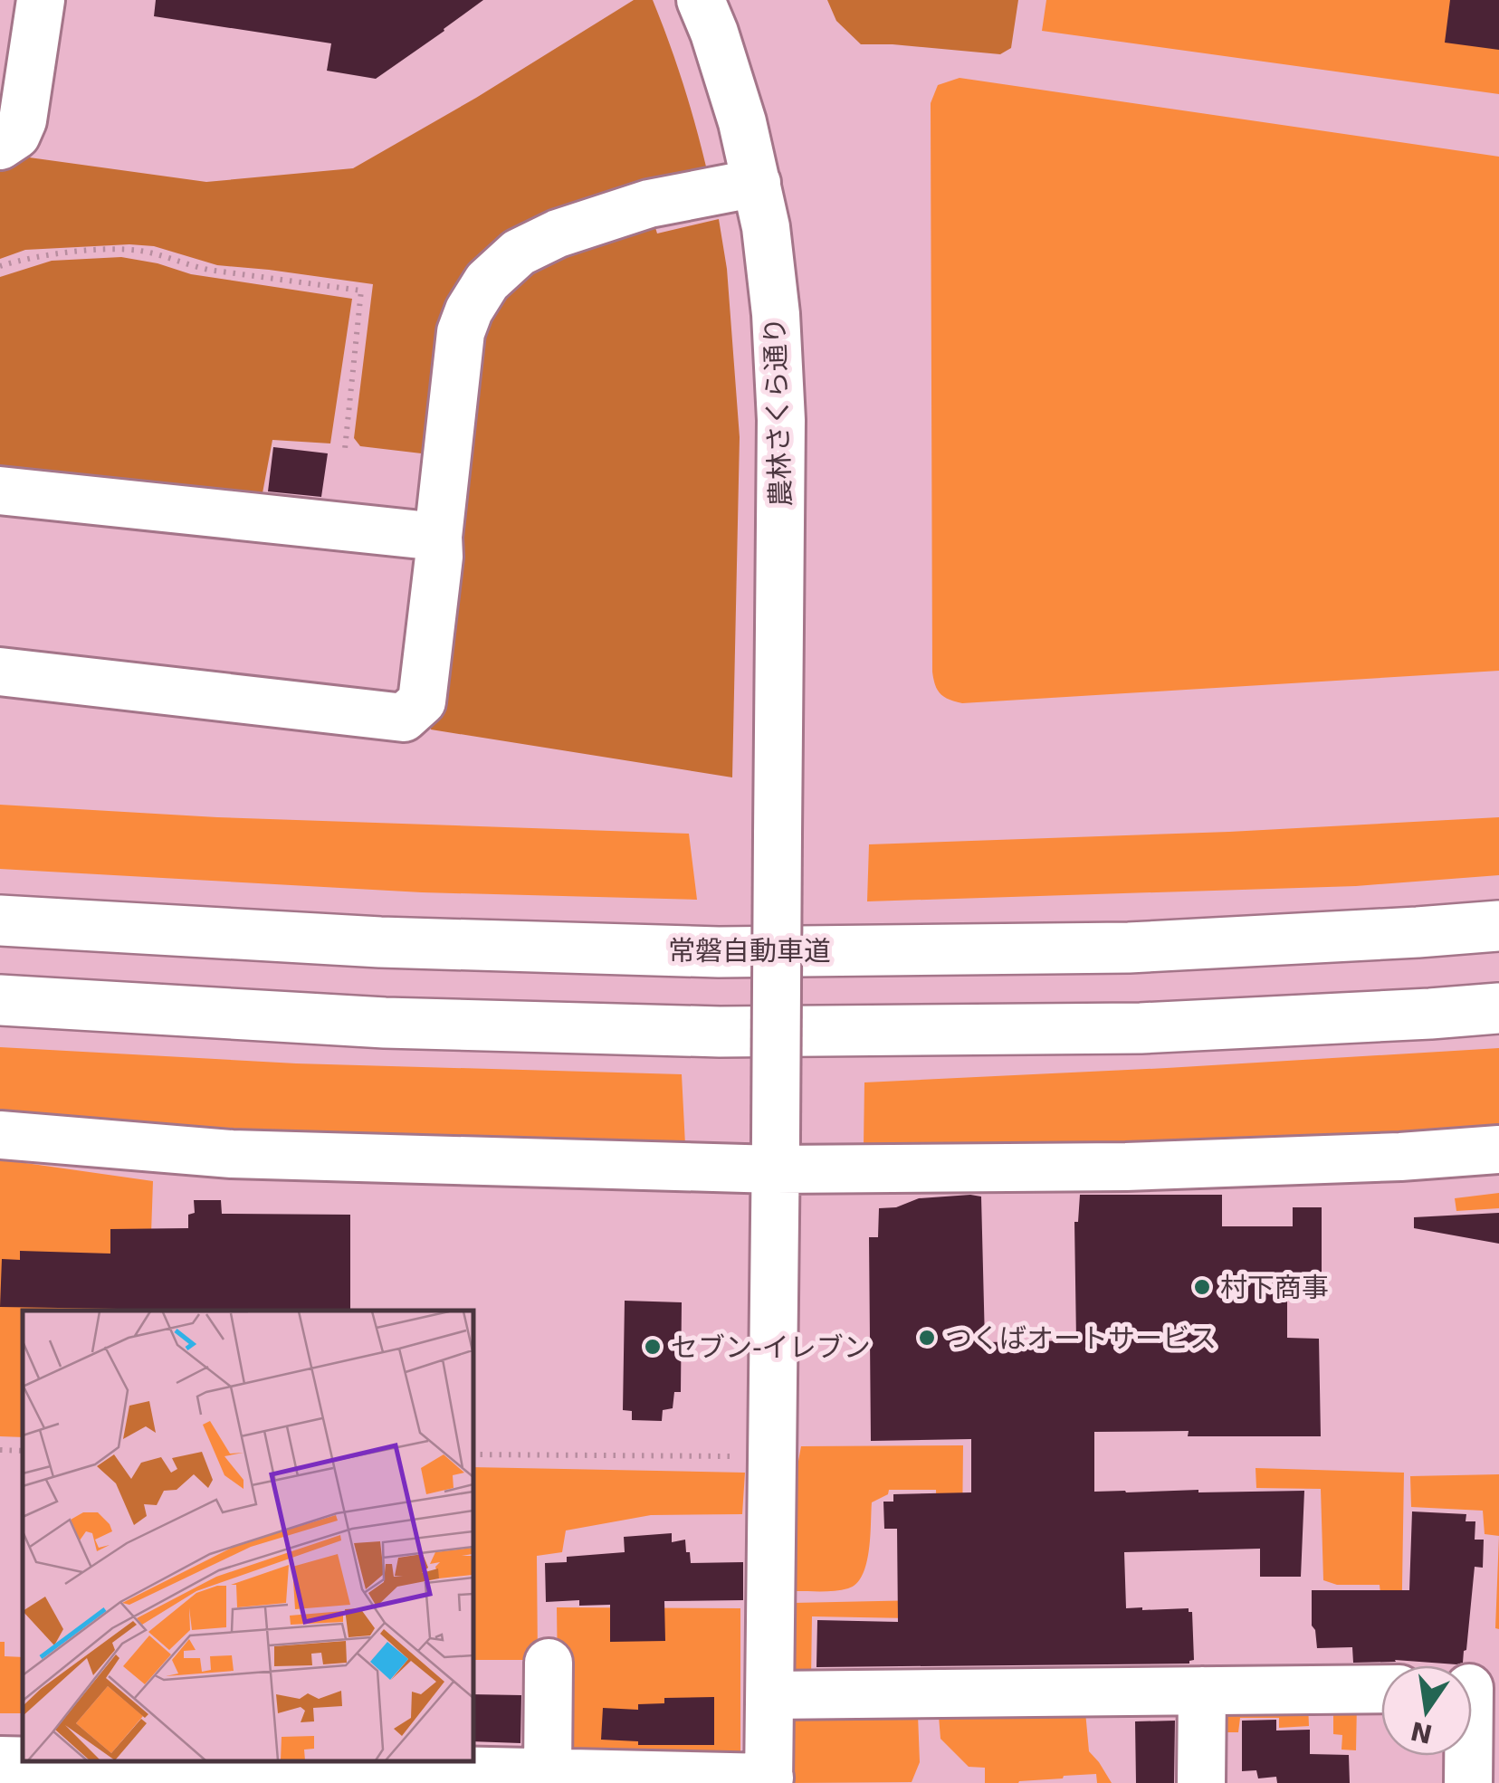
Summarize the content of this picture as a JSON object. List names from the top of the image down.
{
  "streets": {
    "highway": ["常磐自動車道"],
    "street": ["農林さくら通り"]
  },
  "places": ["村下商事", "つくばオートサービス", "セブン-イレブン"],
  "north": "bottom"
}
